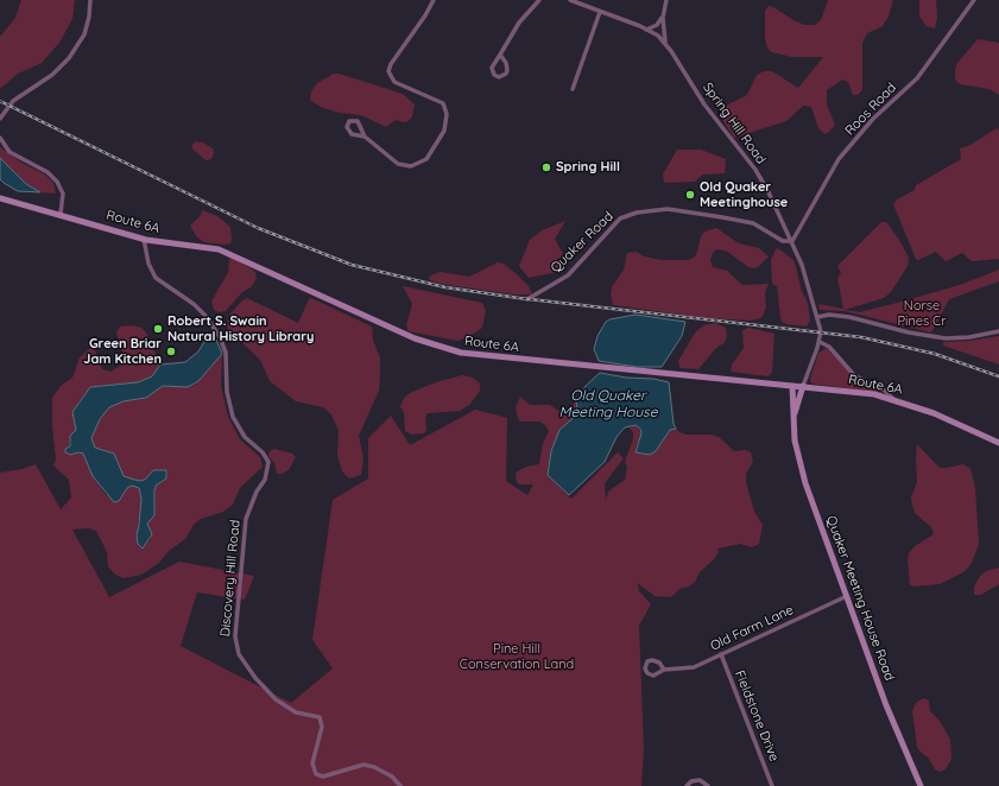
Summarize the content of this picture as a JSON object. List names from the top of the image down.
{
  "streets": {
    "main road": ["Route 6A", "Quaker Meeting House Road"],
    "street": [
      "Roos Road",
      "Spring Hill Road",
      "Quaker Road",
      "Discovery Hill Road",
      "Old Farm Lane",
      "Fieldstone Drive"
    ]
  },
  "crossings": [
    ["Roos Road", "Spring Hill Road"],
    ["Roos Road", "Quaker Road"],
    ["Spring Hill Road", "Route 6A"],
    ["Spring Hill Road", "Quaker Road"],
    ["Spring Hill Road", "Quaker Meeting House Road"],
    ["Route 6A", "Discovery Hill Road"],
    ["Route 6A", "Quaker Meeting House Road"],
    ["Quaker Meeting House Road", "Old Farm Lane"],
    ["Old Farm Lane", "Fieldstone Drive"]
  ],
  "water": ["Old Quaker Meeting House"],
  "parks": ["Norse Pines Cr", "Pine Hill Conservation Land"],
  "places": [
    "Spring Hill",
    "Old Quaker Meetinghouse",
    "Robert S. Swain Natural History Library",
    "Green Briar Jam Kitchen"
  ]
}
